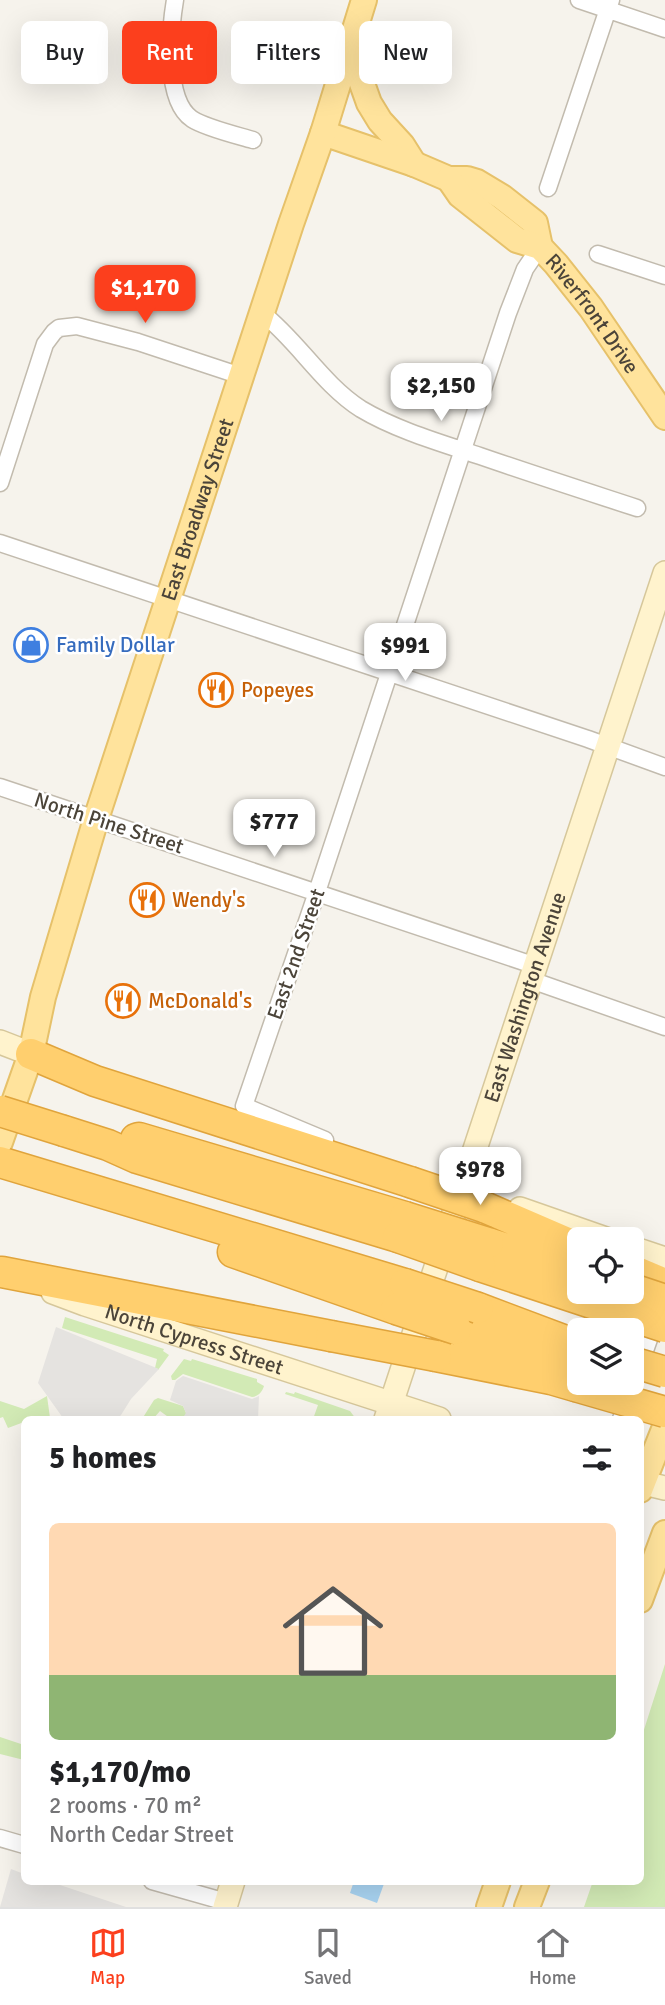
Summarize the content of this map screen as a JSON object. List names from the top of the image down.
{
  "streets": {
    "main road": ["Riverfront Drive", "East Broadway Street"],
    "street": [
      "North Pine Street",
      "East 2nd Street",
      "East Washington Avenue",
      "North Cypress Street"
    ]
  },
  "crossings": [
    ["Riverfront Drive", "East Broadway Street"],
    ["Riverfront Drive", "East 2nd Street"],
    ["East Broadway Street", "North Pine Street"],
    ["North Pine Street", "East 2nd Street"],
    ["North Pine Street", "East Washington Avenue"],
    ["East 2nd Street", "East Washington Avenue"],
    ["East Washington Avenue", "North Cypress Street"]
  ],
  "places": {
    "shop": ["Family Dollar"],
    "restaurant": ["Popeyes", "Wendy's", "McDonald's"]
  },
  "page": {
    "chip": [
      "Buy",
      "Rent",
      "Filters",
      "New"
    ],
    "price": [
      "$1,170",
      "$2,150",
      "$991",
      "$777",
      "$978"
    ],
    "heading": "5 homes",
    "list": [
      {
        "name": "$1,170/mo",
        "note": "2 rooms · 70 m² · North Cedar Street"
      }
    ],
    "tabs": ["Map", "Saved", "Home"]
  }
}
